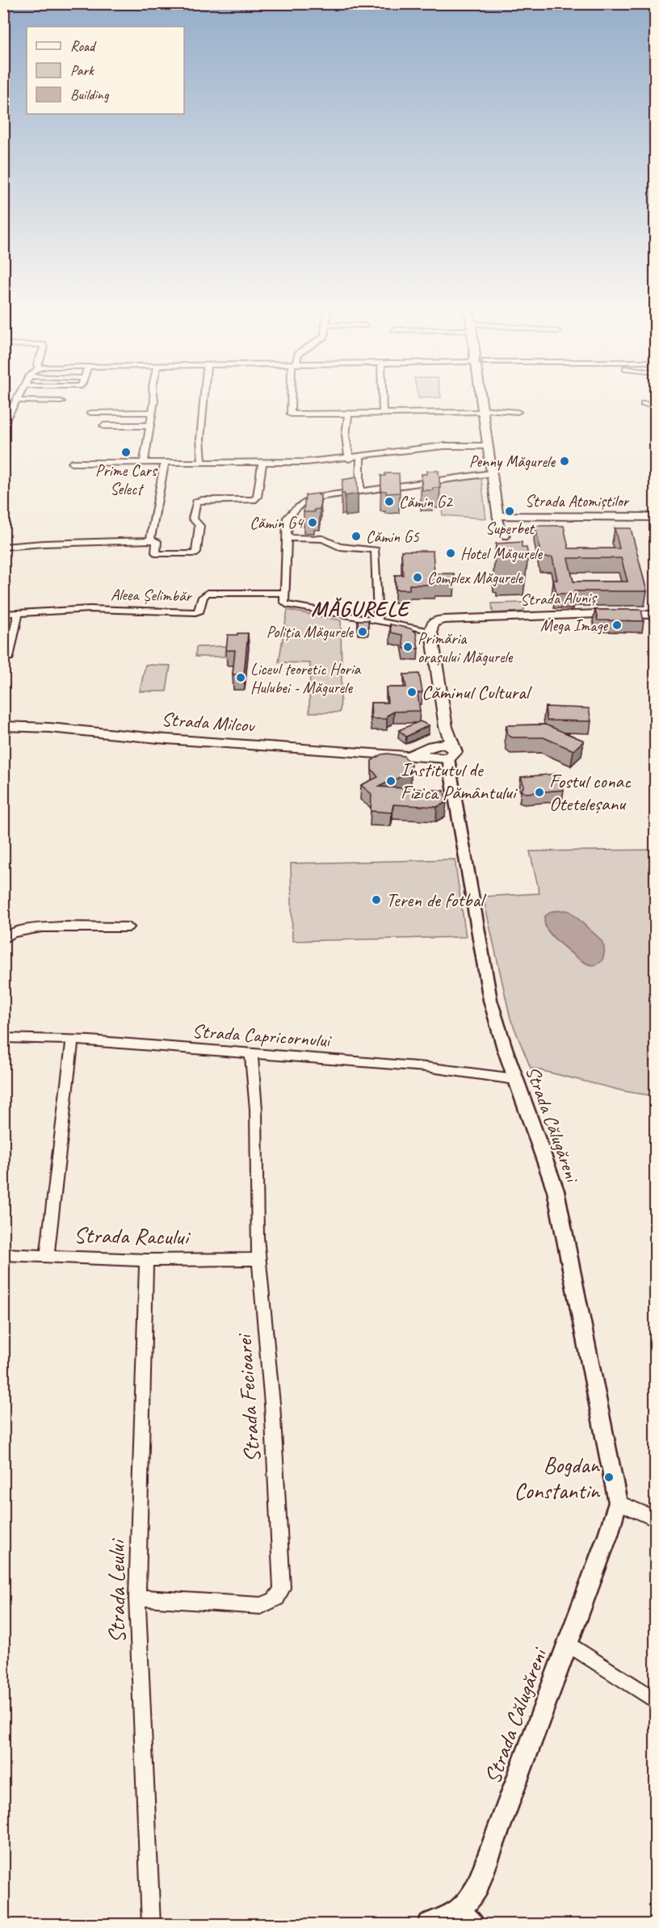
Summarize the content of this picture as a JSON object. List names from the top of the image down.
{
  "streets": {
    "main road": [
      "Strada Atomiștilor",
      "Strada Aluniș",
      "Strada Milcov",
      "Strada Călugăreni"
    ],
    "street": [
      "Aleea Șelimbăr",
      "Strada Capricornului",
      "Strada Racului",
      "Strada Fecioarei",
      "Strada Leului"
    ]
  },
  "crossings": [
    ["Strada Aluniș", "Strada Călugăreni"],
    ["Strada Milcov", "Strada Călugăreni"],
    ["Strada Capricornului", "Strada Călugăreni"],
    ["Strada Capricornului", "Strada Fecioarei"],
    ["Strada Racului", "Strada Fecioarei"],
    ["Strada Racului", "Strada Leului"],
    ["Strada Fecioarei", "Strada Leului"]
  ],
  "districts": ["MĂGURELE"],
  "places": [
    "Prime Cars Select",
    "Penny Măgurele",
    "Cămin G2",
    "Superbet",
    "Cămin G4",
    "Cămin G5",
    "Hotel Măgurele",
    "Complex Măgurele",
    "Mega Image",
    "Poliția Măgurele",
    "Primăria orașului Măgurele",
    "Liceul teoretic Horia Hulubei - Măgurele",
    "Căminul Cultural",
    "Institutul de Fizica Pământului",
    "Fostul conac Oteteleșanu",
    "Teren de fotbal",
    "Bogdan Constantin"
  ],
  "legend": ["Road", "Park", "Building"]
}
